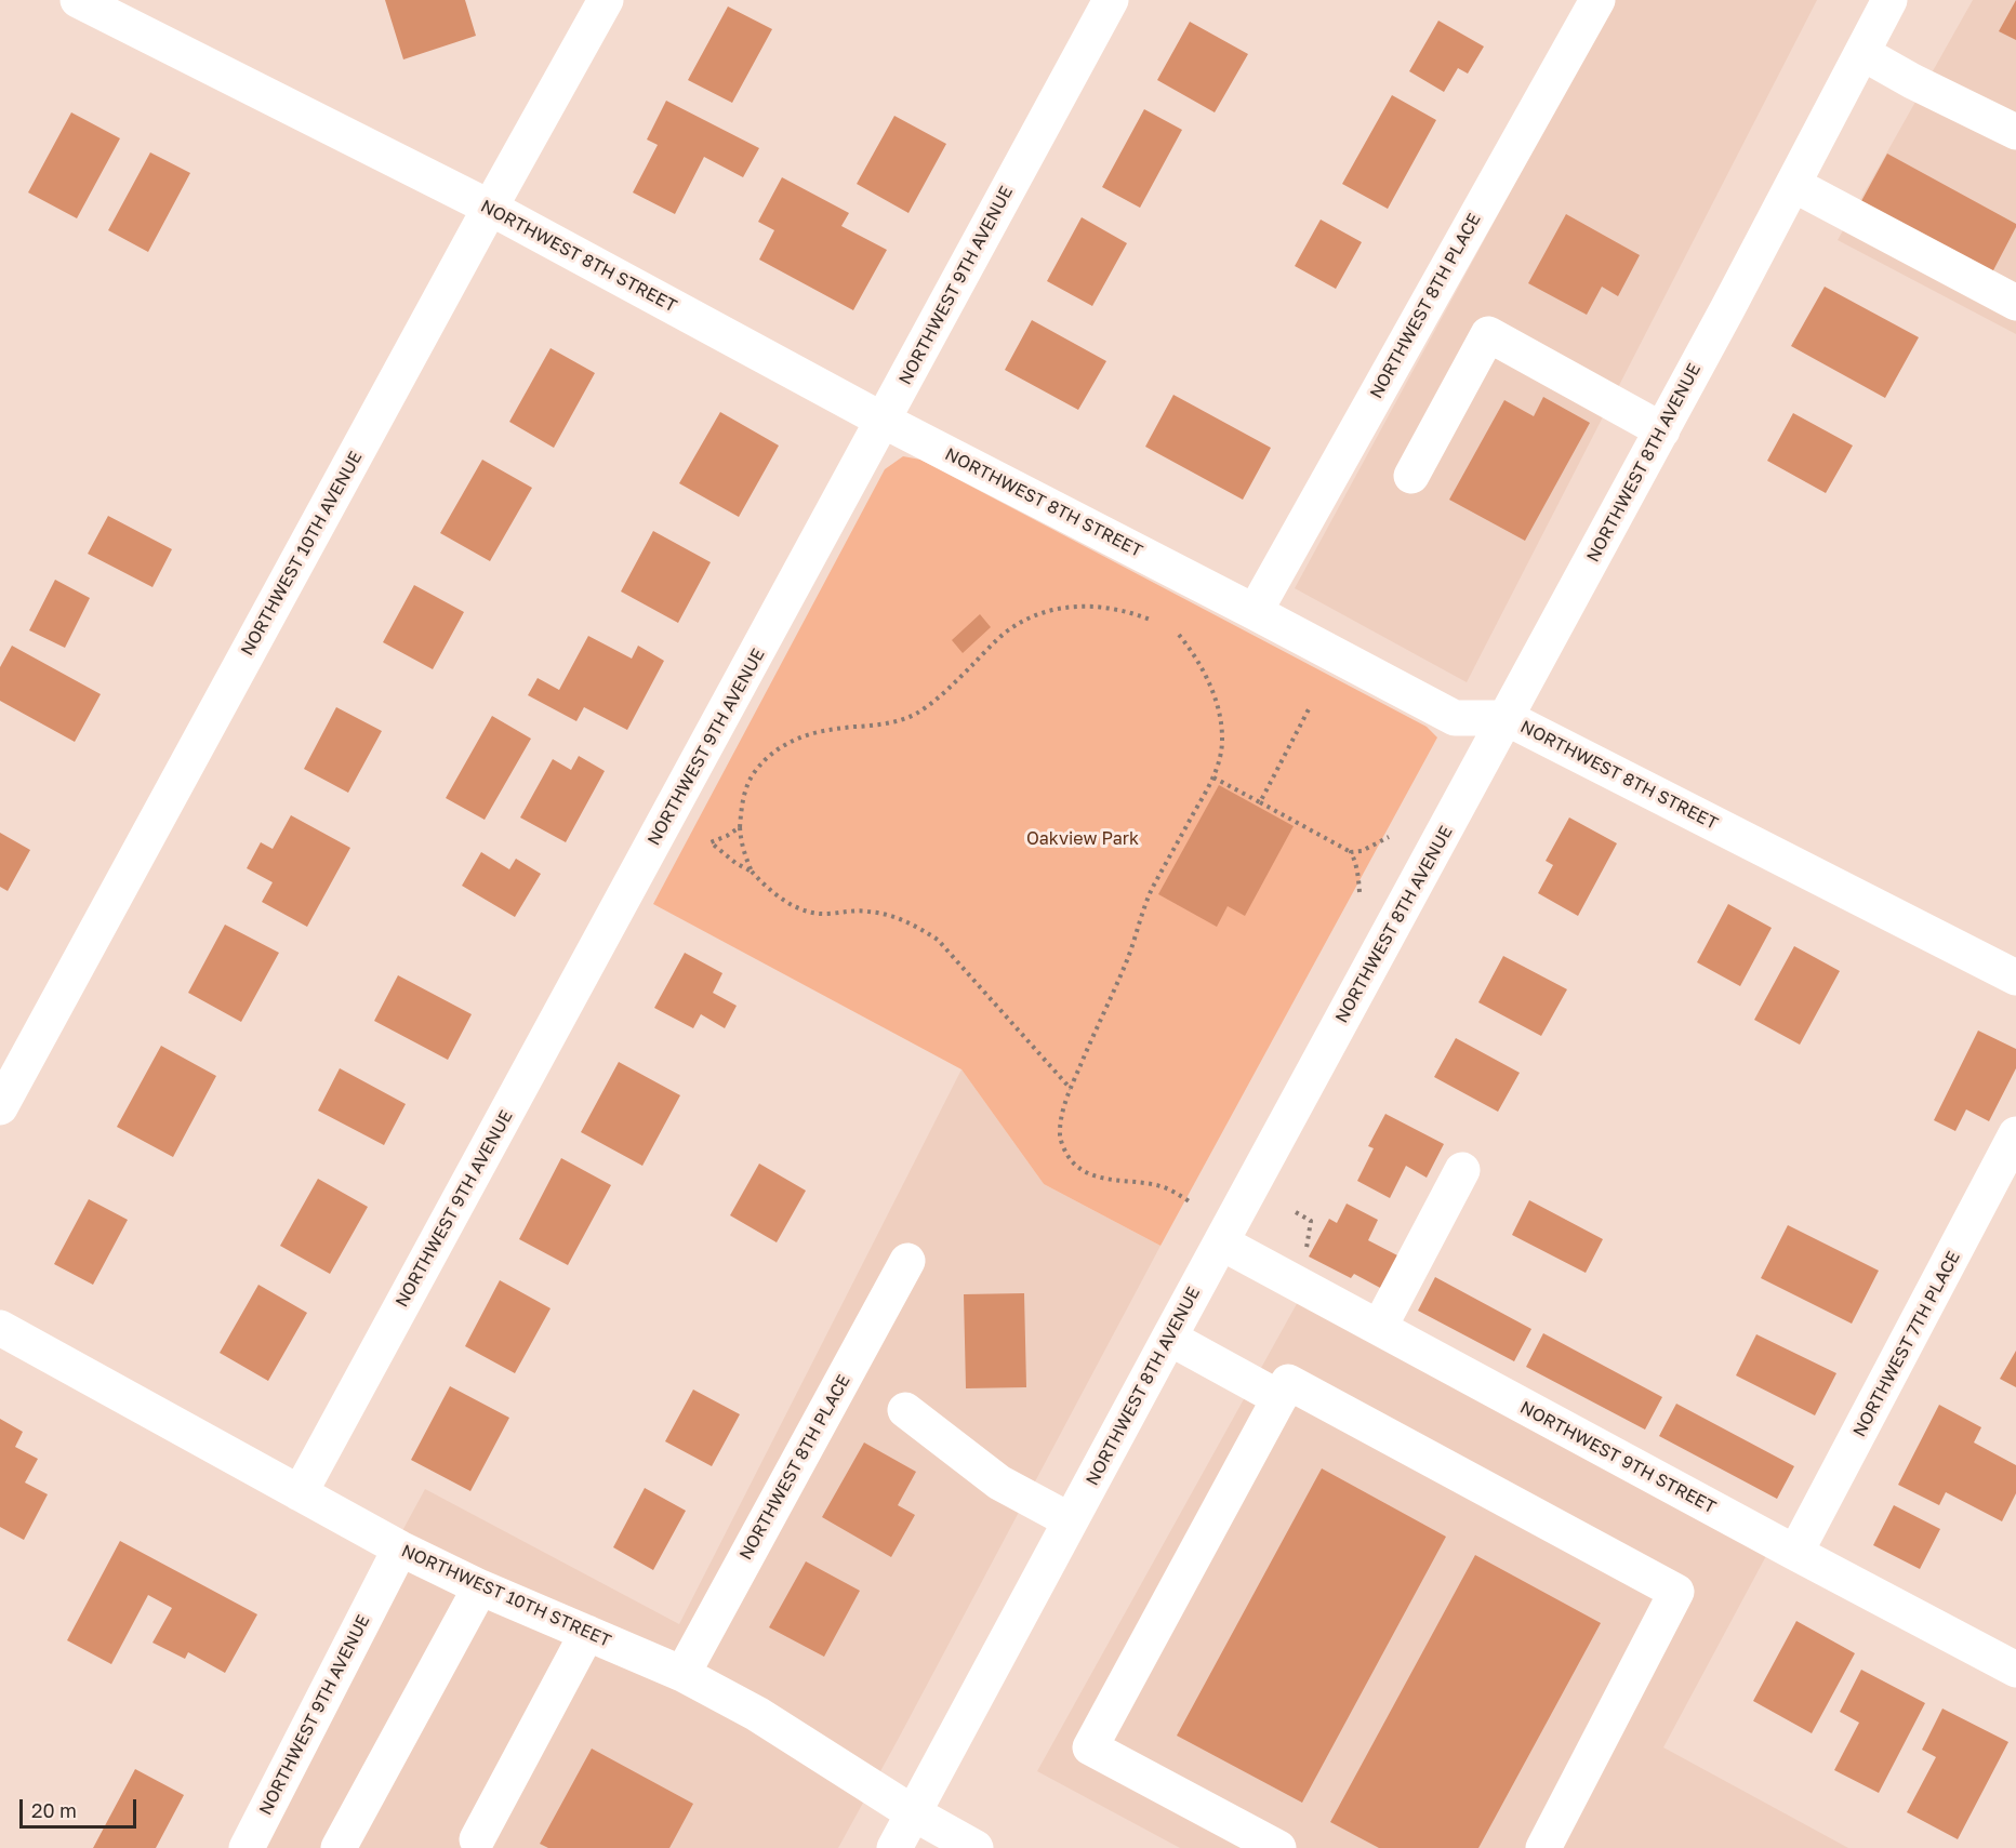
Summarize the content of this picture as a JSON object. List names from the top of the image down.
{
  "streets": {
    "street": [
      "NORTHWEST 8TH STREET",
      "NORTHWEST 9TH AVENUE",
      "NORTHWEST 8TH PLACE",
      "NORTHWEST 8TH AVENUE",
      "NORTHWEST 10TH AVENUE",
      "NORTHWEST 7TH PLACE",
      "NORTHWEST 9TH STREET",
      "NORTHWEST 10TH STREET"
    ]
  },
  "crossings": [
    ["NORTHWEST 8TH STREET", "NORTHWEST 9TH AVENUE"],
    ["NORTHWEST 8TH STREET", "NORTHWEST 8TH PLACE"],
    ["NORTHWEST 8TH STREET", "NORTHWEST 8TH AVENUE"],
    ["NORTHWEST 8TH STREET", "NORTHWEST 10TH AVENUE"],
    ["NORTHWEST 9TH AVENUE", "NORTHWEST 10TH STREET"],
    ["NORTHWEST 8TH PLACE", "NORTHWEST 10TH STREET"],
    ["NORTHWEST 8TH AVENUE", "NORTHWEST 9TH STREET"],
    ["NORTHWEST 8TH AVENUE", "NORTHWEST 10TH STREET"],
    ["NORTHWEST 7TH PLACE", "NORTHWEST 9TH STREET"]
  ],
  "parks": ["Oakview Park"],
  "scale_bar": "20 m"
}
